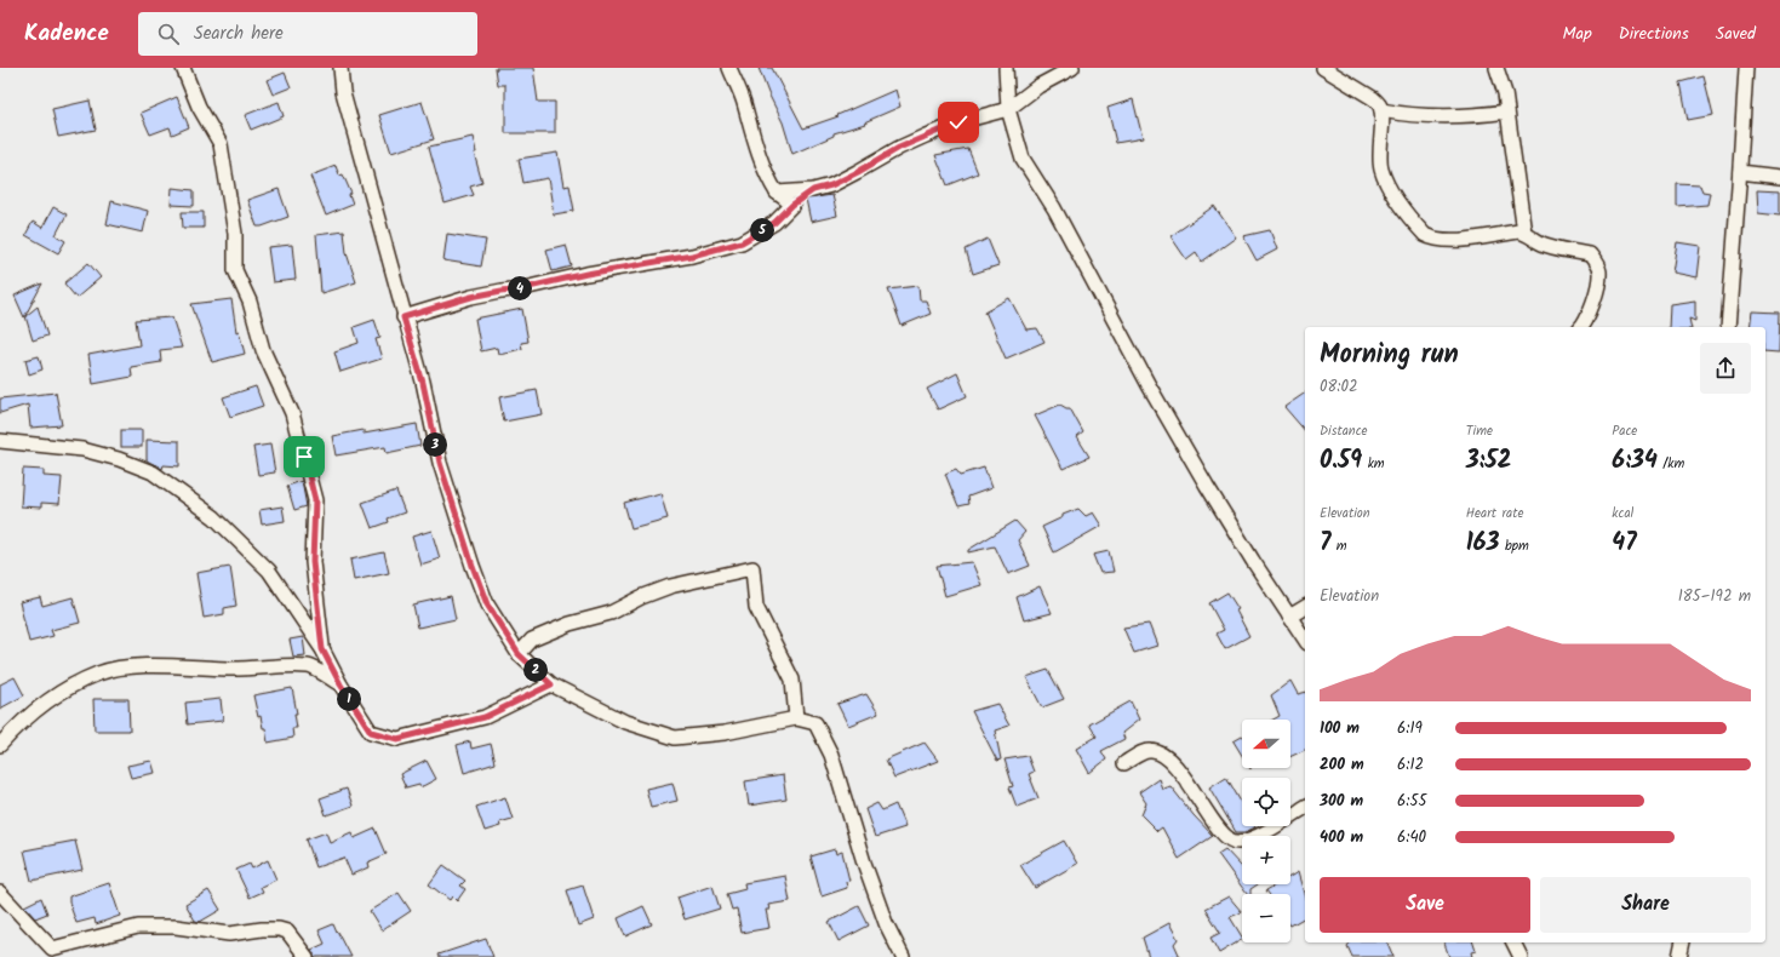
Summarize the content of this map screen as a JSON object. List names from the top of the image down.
{
  "north": "left",
  "page": {
    "header": "Kadence",
    "search": "Search here",
    "nav": ["Map", "Directions", "Saved"],
    "pins": [
      "5",
      "4",
      "3",
      "2",
      "1"
    ],
    "heading": ["Morning run", "08:02"],
    "stats": [
      ["Distance", "0.59 km"],
      ["Time", "3:52"],
      ["Pace", "6:34 /km"],
      ["Elevation", "7 m"],
      ["Heart rate", "163 bpm"],
      ["kcal", "47"]
    ],
    "chart": ["Elevation", "185–192 m"],
    "list": [
      {
        "name": "100 m",
        "note": "6:19"
      },
      {
        "name": "200 m",
        "note": "6:12"
      },
      {
        "name": "300 m",
        "note": "6:55"
      },
      {
        "name": "400 m",
        "note": "6:40"
      }
    ],
    "map_buttons": ["+", "−"],
    "buttons": ["Save", "Share"]
  }
}
